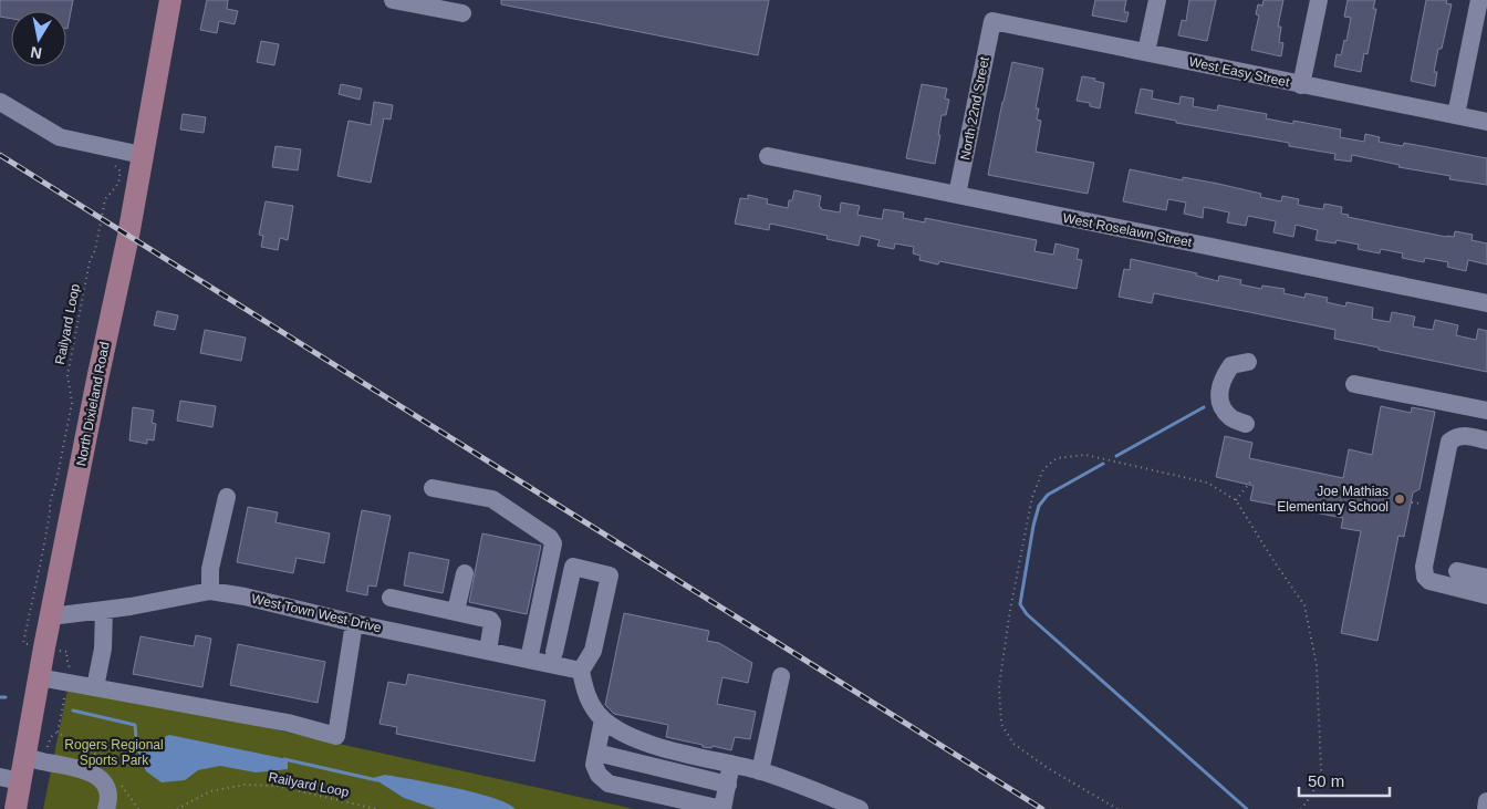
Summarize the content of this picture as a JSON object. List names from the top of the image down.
{
  "streets": {
    "main road": ["North Dixieland Road"],
    "street": [
      "West Easy Street",
      "North 22nd Street",
      "West Roselawn Street",
      "West Town West Drive"
    ],
    "path": ["Railyard Loop"]
  },
  "crossings": [
    ["West Easy Street", "North 22nd Street"],
    ["North 22nd Street", "West Roselawn Street"],
    ["North Dixieland Road", "West Town West Drive"]
  ],
  "parks": ["Rogers Regional Sports Park"],
  "places": ["Joe Mathias Elementary School"],
  "scale_bar": "50 m",
  "north": "bottom"
}
